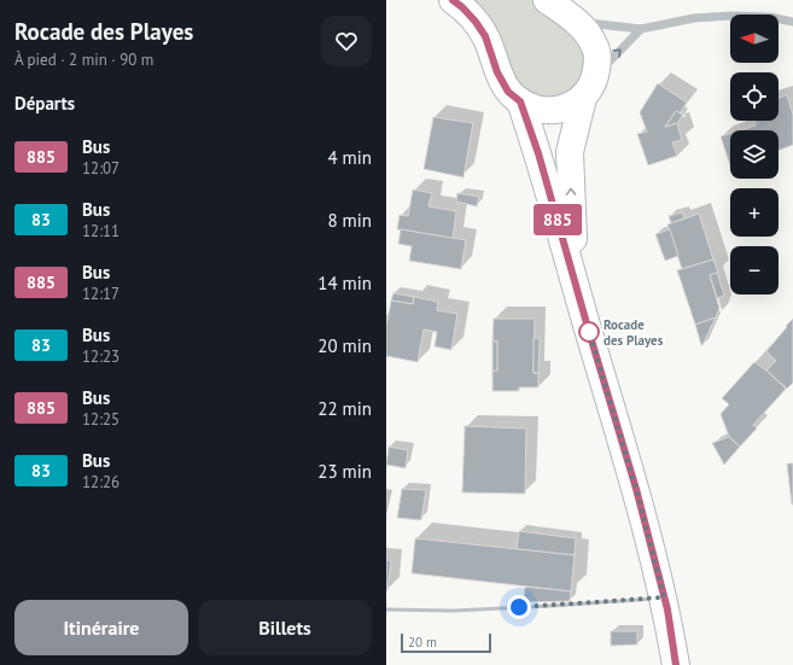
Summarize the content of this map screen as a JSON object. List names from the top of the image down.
{
  "places": ["Rocade des Playes"],
  "lines": ["bus line 885"],
  "scale_bar": "20 m",
  "north": "left",
  "page": {
    "heading": [
      ["Rocade des Playes", "À pied · 2 min · 90 m"],
      "Départs"
    ],
    "on_map": "885",
    "map_buttons": ["+", "−"],
    "list": [
      {
        "mark": "885",
        "name": "Bus",
        "note": "12:07",
        "value": "4 min"
      },
      {
        "mark": "83",
        "name": "Bus",
        "note": "12:11",
        "value": "8 min"
      },
      {
        "mark": "885",
        "name": "Bus",
        "note": "12:17",
        "value": "14 min"
      },
      {
        "mark": "83",
        "name": "Bus",
        "note": "12:23",
        "value": "20 min"
      },
      {
        "mark": "885",
        "name": "Bus",
        "note": "12:25",
        "value": "22 min"
      },
      {
        "mark": "83",
        "name": "Bus",
        "note": "12:26",
        "value": "23 min"
      }
    ],
    "buttons": ["Itinéraire", "Billets"],
    "scale": "20 m"
  }
}
